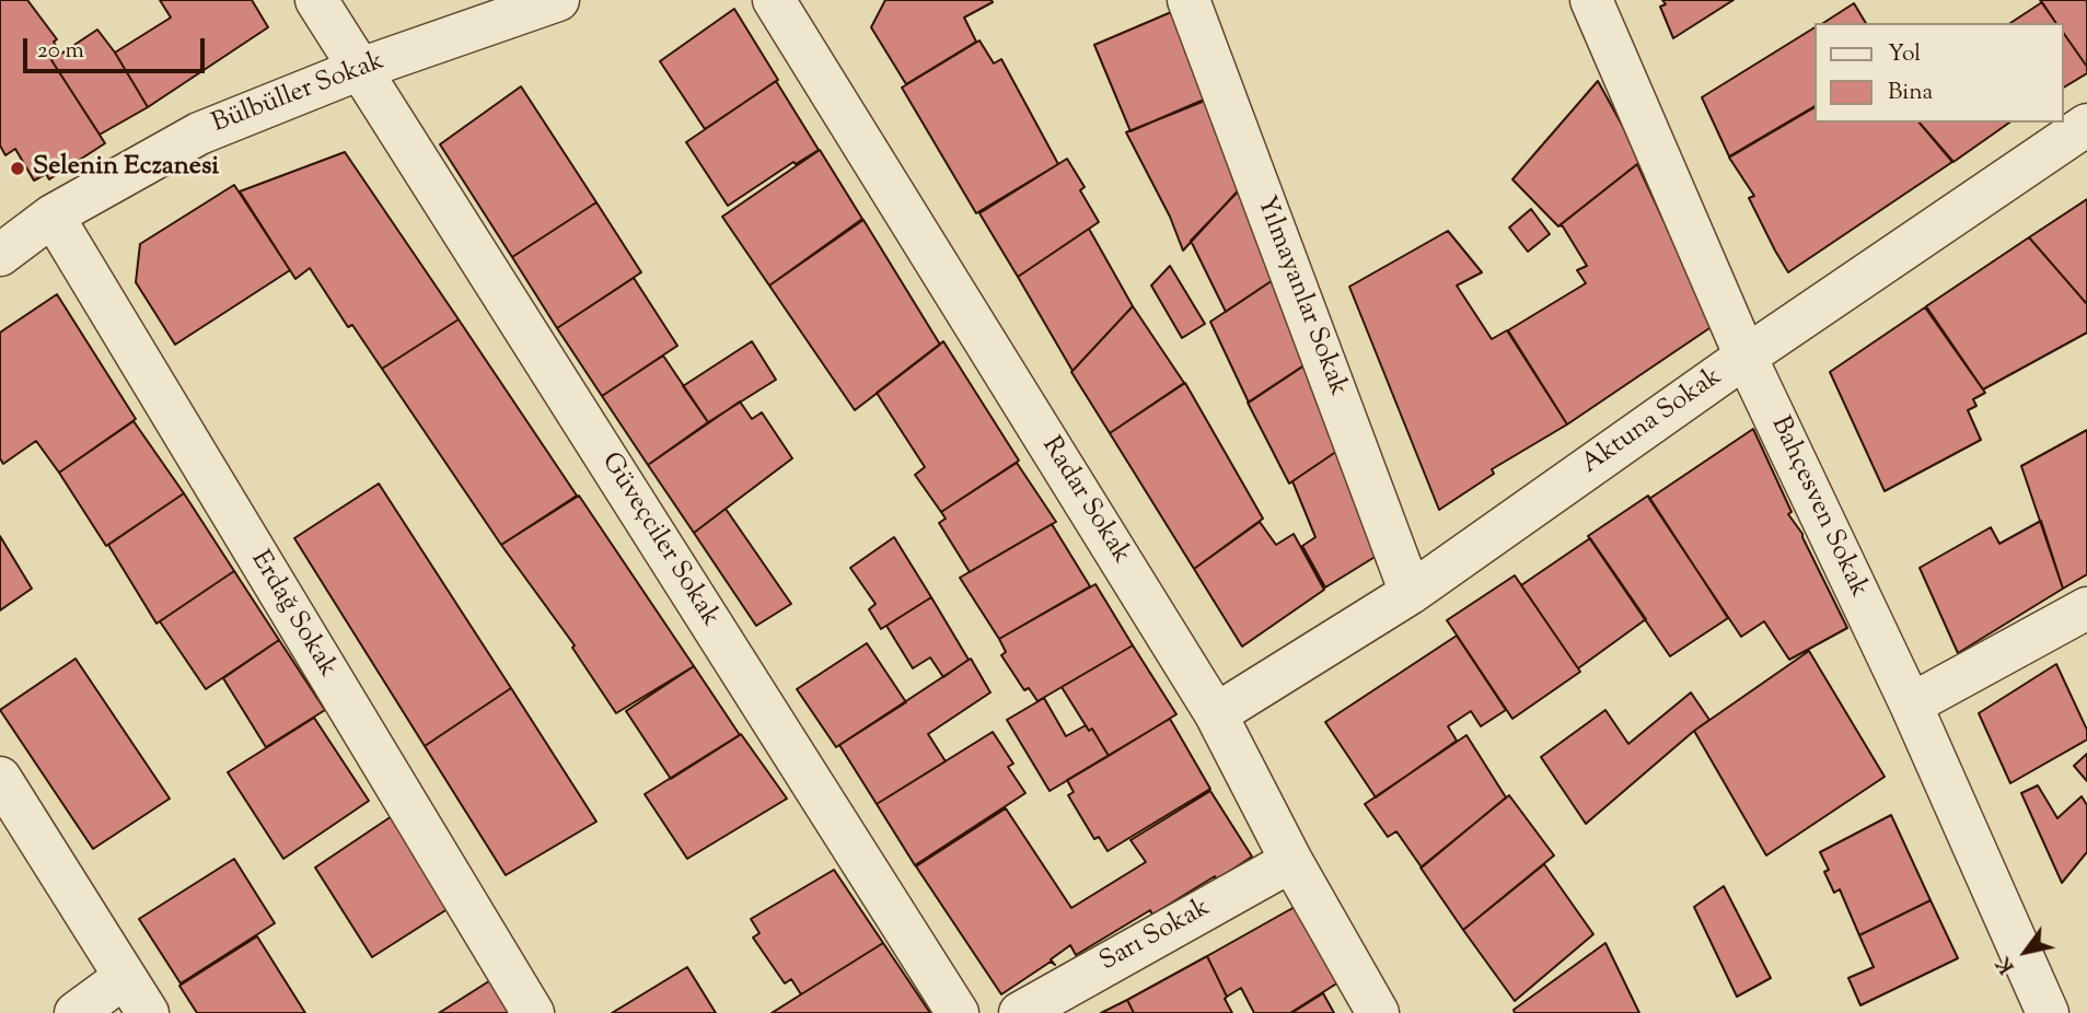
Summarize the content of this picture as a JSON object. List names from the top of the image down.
{
  "streets": {
    "street": [
      "Bülbüller Sokak",
      "Yılmayanlar Sokak",
      "Aktuna Sokak",
      "Radar Sokak",
      "Bahçesven Sokak",
      "Güveçciler Sokak",
      "Erdağ Sokak",
      "Sarı Sokak"
    ]
  },
  "crossings": [
    ["Bülbüller Sokak", "Güveçciler Sokak"],
    ["Bülbüller Sokak", "Erdağ Sokak"],
    ["Yılmayanlar Sokak", "Aktuna Sokak"],
    ["Aktuna Sokak", "Radar Sokak"],
    ["Aktuna Sokak", "Bahçesven Sokak"],
    ["Radar Sokak", "Sarı Sokak"]
  ],
  "places": ["Selenin Eczanesi"],
  "legend": ["Yol", "Bina"],
  "scale_bar": "20 m",
  "north": "bottom left"
}
